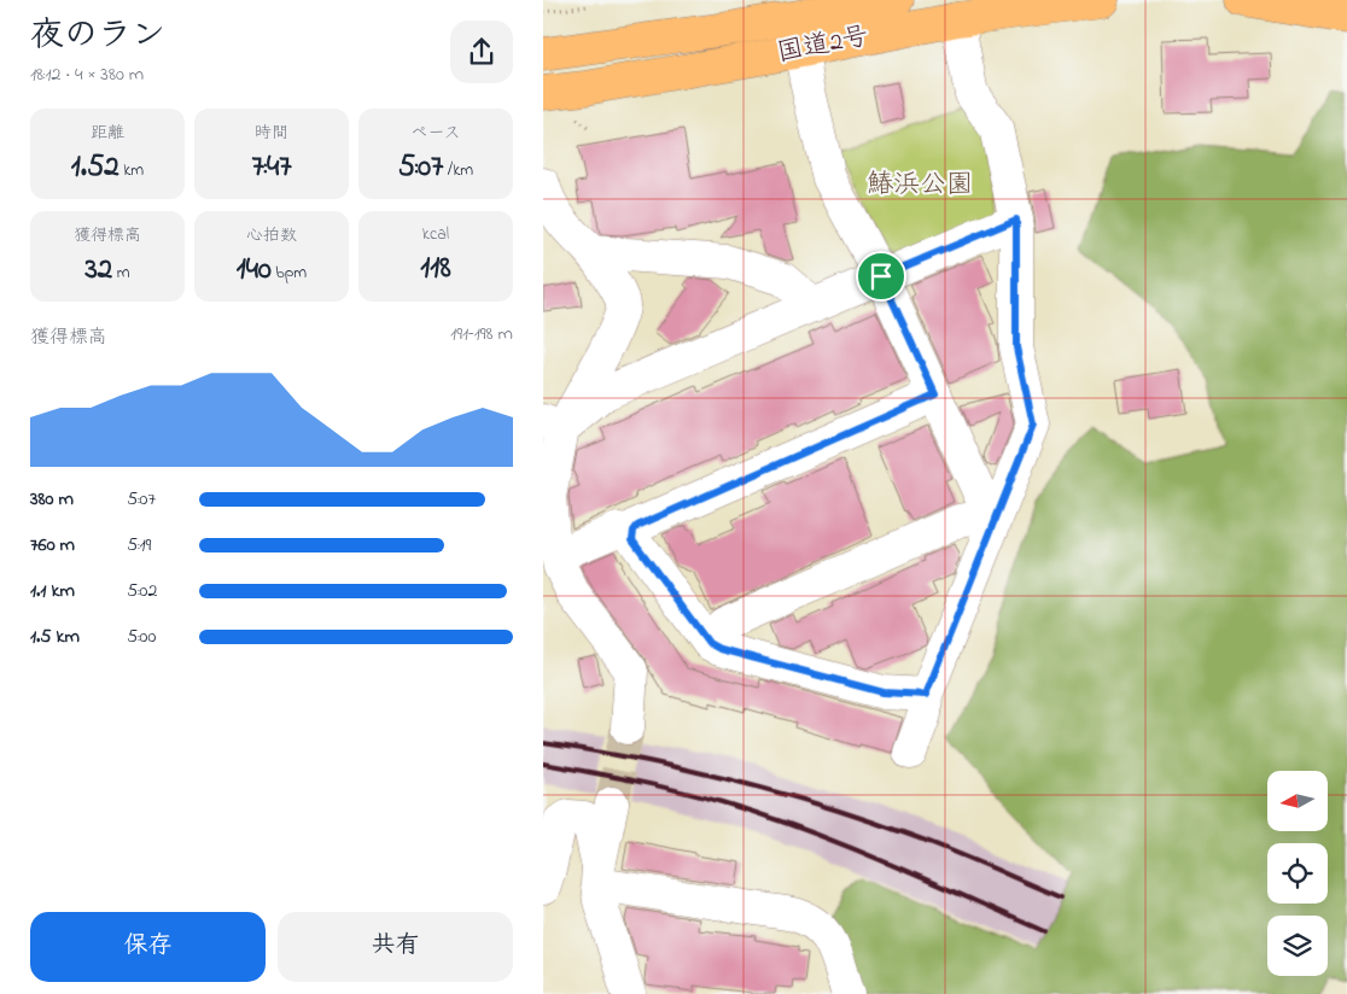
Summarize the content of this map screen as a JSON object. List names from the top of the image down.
{
  "streets": {
    "highway": ["国道2号"]
  },
  "parks": ["鰆浜公園"],
  "north": "left",
  "page": {
    "heading": ["夜のラン", "18:12 · 4 × 380 m"],
    "stats": [
      ["距離", "1.52 km"],
      ["時間", "7:47"],
      ["ペース", "5:07 /km"],
      ["獲得標高", "32 m"],
      ["心拍数", "140 bpm"],
      ["kcal", "118"]
    ],
    "chart": ["獲得標高", "191–198 m"],
    "list": [
      {
        "name": "380 m",
        "note": "5:07"
      },
      {
        "name": "760 m",
        "note": "5:19"
      },
      {
        "name": "1.1 km",
        "note": "5:02"
      },
      {
        "name": "1.5 km",
        "note": "5:00"
      }
    ],
    "buttons": ["保存", "共有"]
  }
}
